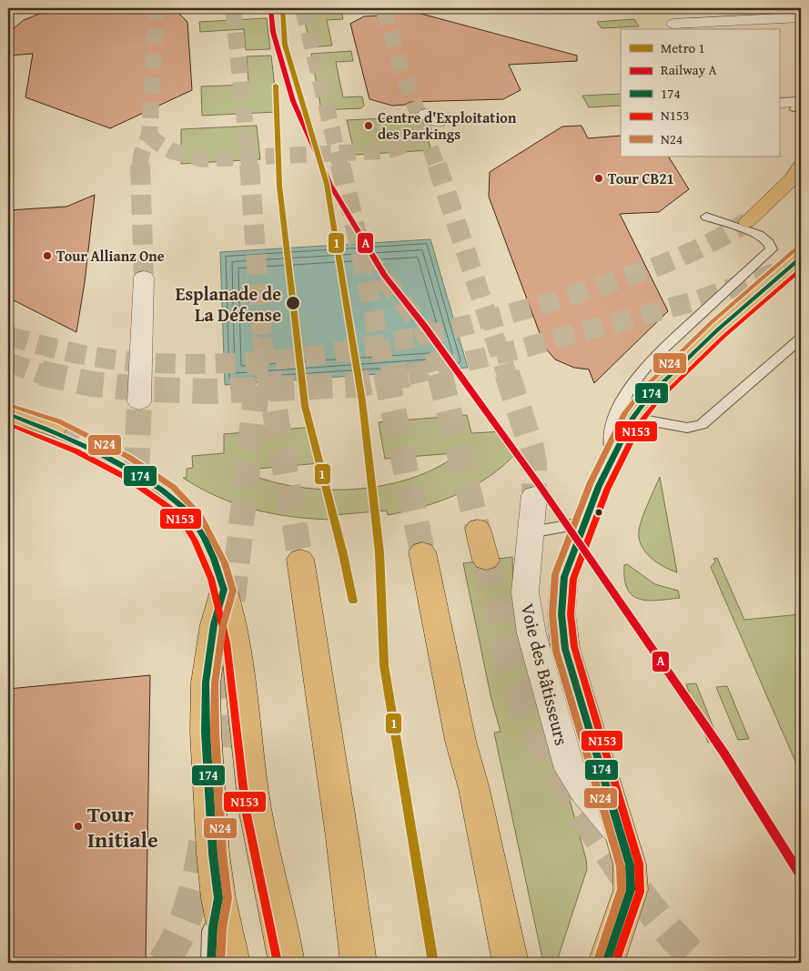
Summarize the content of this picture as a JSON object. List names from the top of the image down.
{
  "streets": {
    "street": ["Voie des Bâtisseurs"]
  },
  "places": [
    "Centre d'Exploitation des Parkings",
    "Tour CB21",
    "Tour Allianz One",
    "Esplanade de La Défense",
    "Tour Initiale"
  ],
  "lines": [
    "metro line 1",
    "rail line A",
    "transit line N24",
    "transit line 174",
    "transit line N153"
  ],
  "legend": [
    "Metro 1",
    "Railway A",
    "174",
    "N153",
    "N24"
  ]
}
